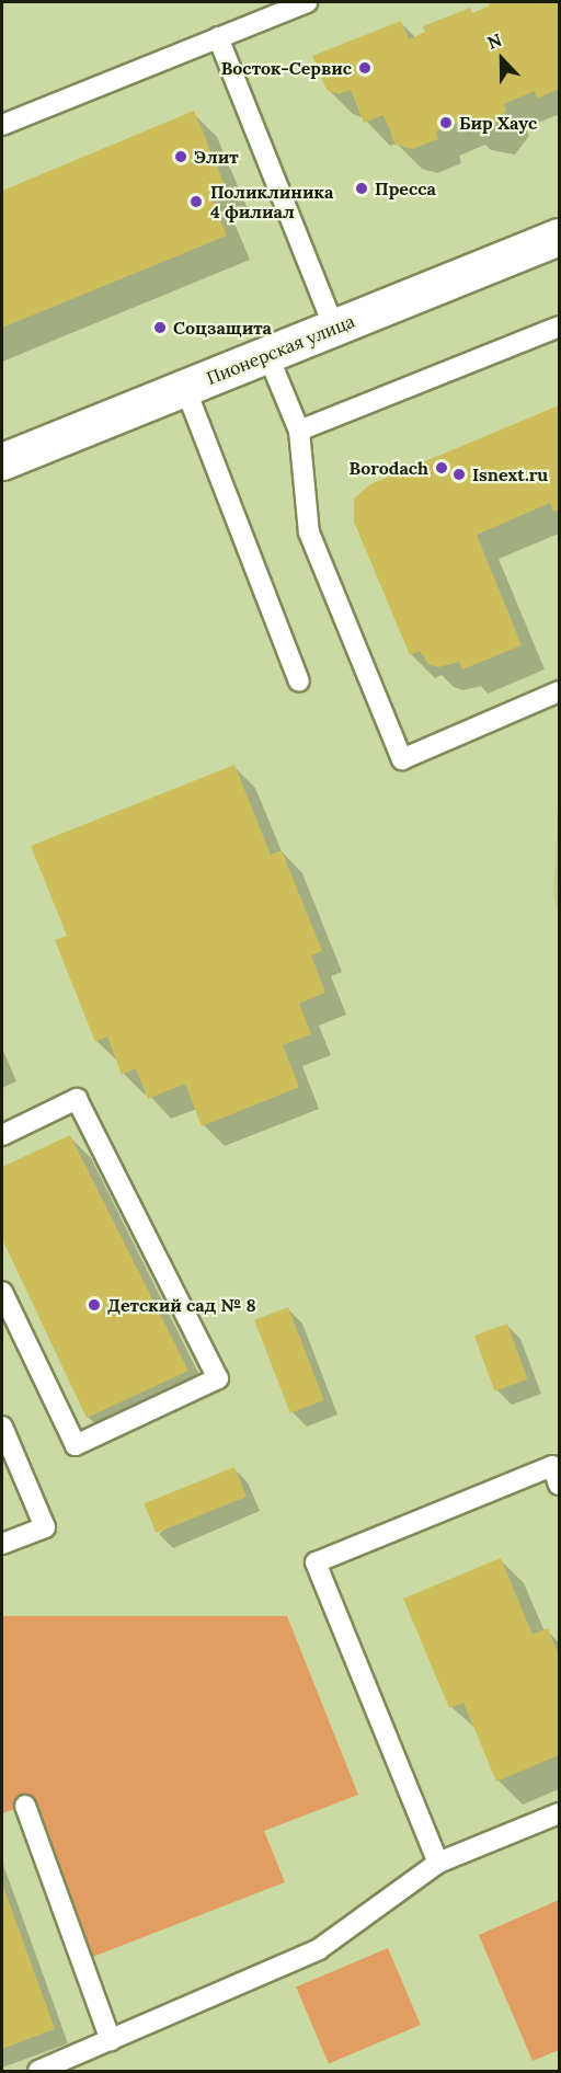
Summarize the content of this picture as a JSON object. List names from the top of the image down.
{
  "streets": {
    "main road": ["Пионерская улица"]
  },
  "places": [
    "Восток-Сервис",
    "Бир Хаус",
    "Элит",
    "Пресса",
    "Поликлиника 4 филиал",
    "Соцзащита",
    "Borodach",
    "Isnext.ru",
    "Детский сад № 8"
  ],
  "north": "top"
}
